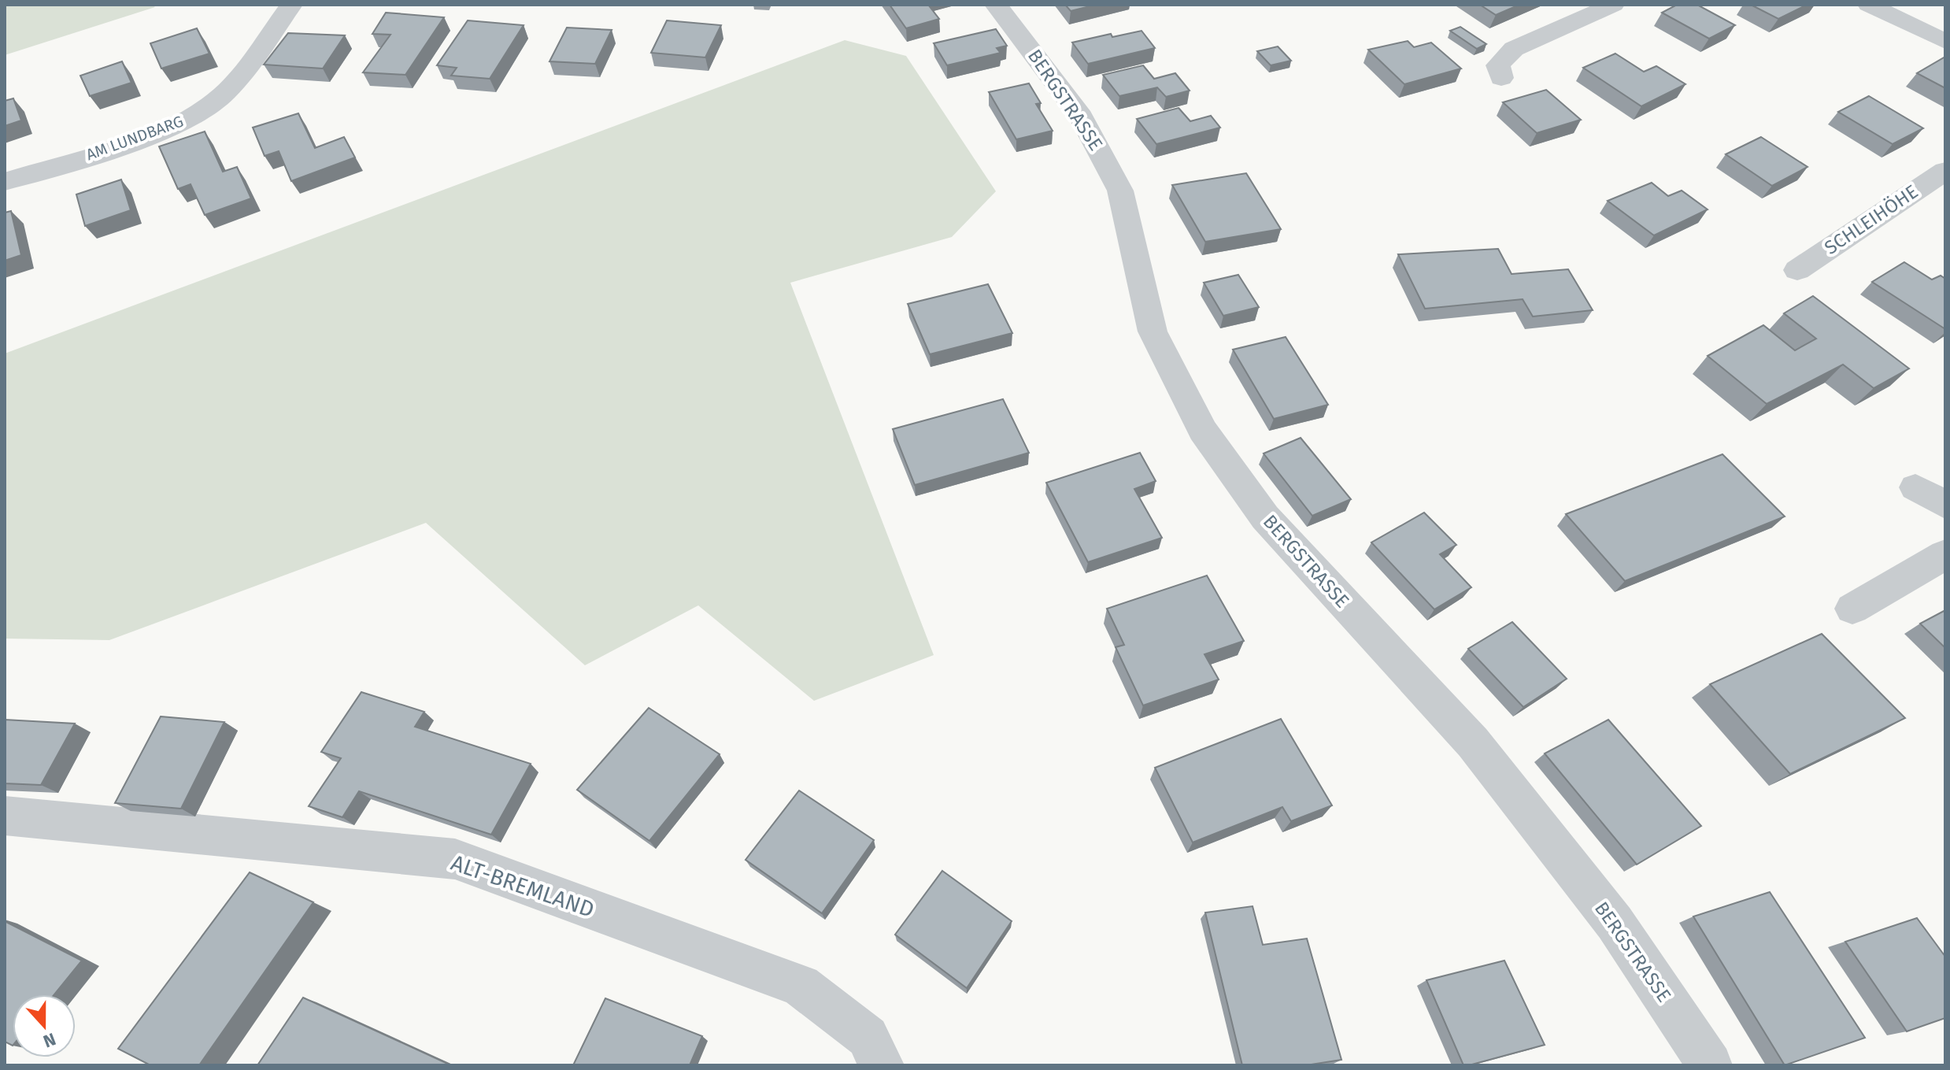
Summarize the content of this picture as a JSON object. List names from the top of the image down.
{
  "streets": {
    "street": [
      "BERGSTRASSE",
      "AM LUNDBARG",
      "SCHLEIHÖHE",
      "ALT-BREMLAND"
    ]
  },
  "north": "bottom"
}
